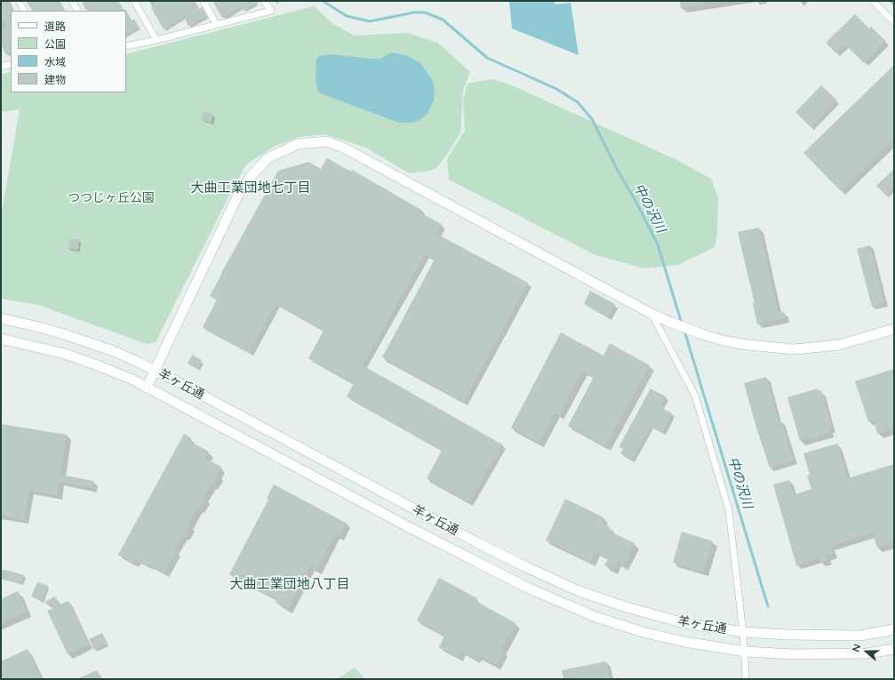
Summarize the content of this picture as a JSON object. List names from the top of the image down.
{
  "streets": {
    "main road": ["羊ヶ丘通"]
  },
  "districts": ["大曲工業団地七丁目", "大曲工業団地八丁目"],
  "water": ["中の沢川"],
  "parks": ["つつじヶ丘公園"],
  "legend": [
    "道路",
    "公園",
    "水域",
    "建物"
  ],
  "north": "left"
}
